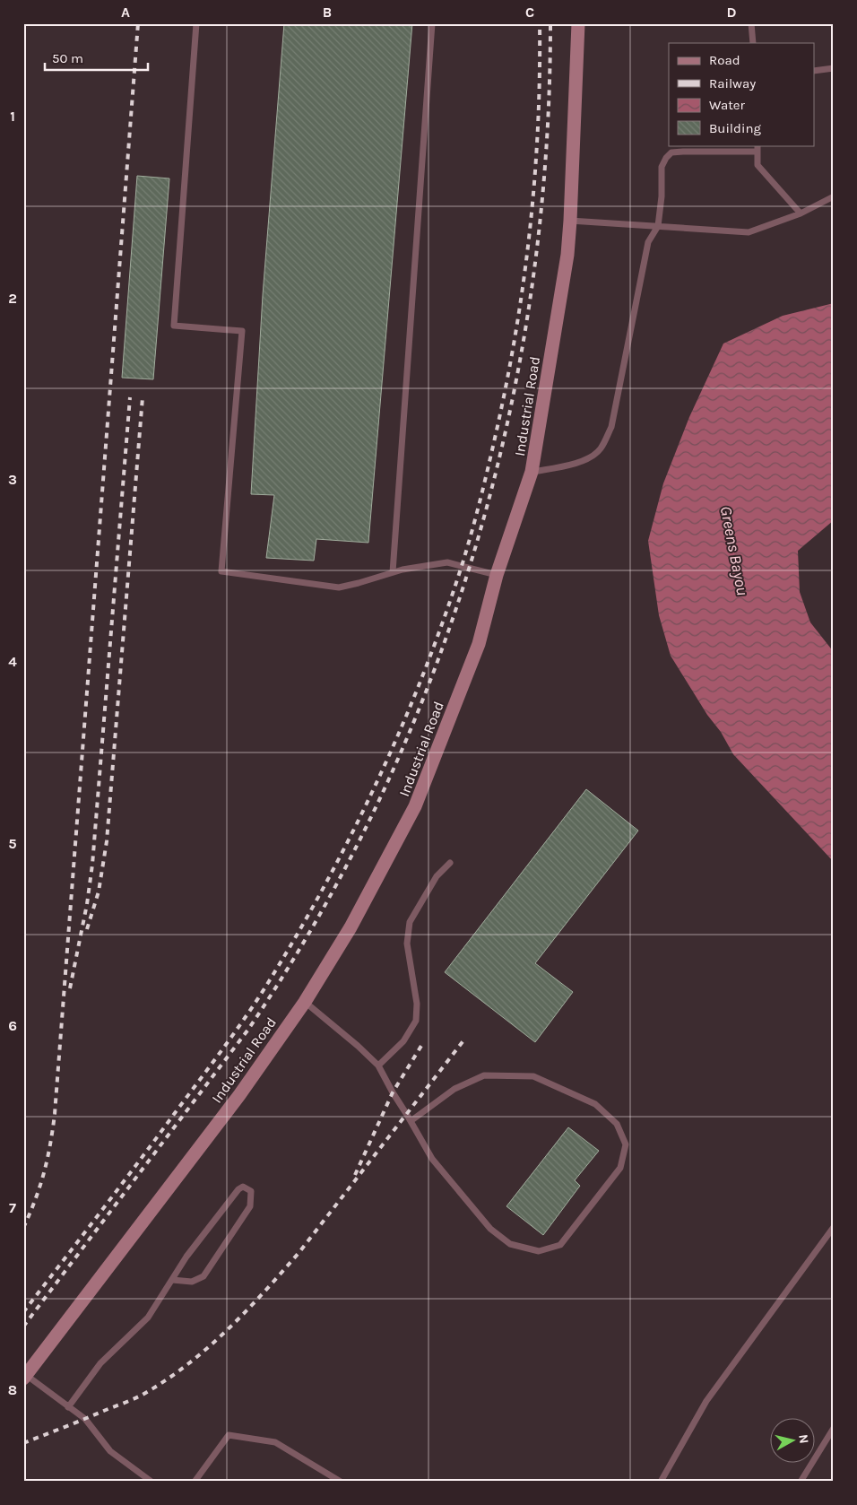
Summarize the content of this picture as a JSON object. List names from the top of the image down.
{
  "streets": {
    "street": ["Industrial Road"]
  },
  "water": ["Greens Bayou"],
  "legend": [
    "Road",
    "Railway",
    "Water",
    "Building"
  ],
  "scale_bar": "50 m",
  "north": "right",
  "grid": {
    "columns": [
      "A",
      "B",
      "C",
      "D"
    ],
    "rows": [
      "1",
      "2",
      "3",
      "4",
      "5",
      "6",
      "7",
      "8"
    ]
  }
}
